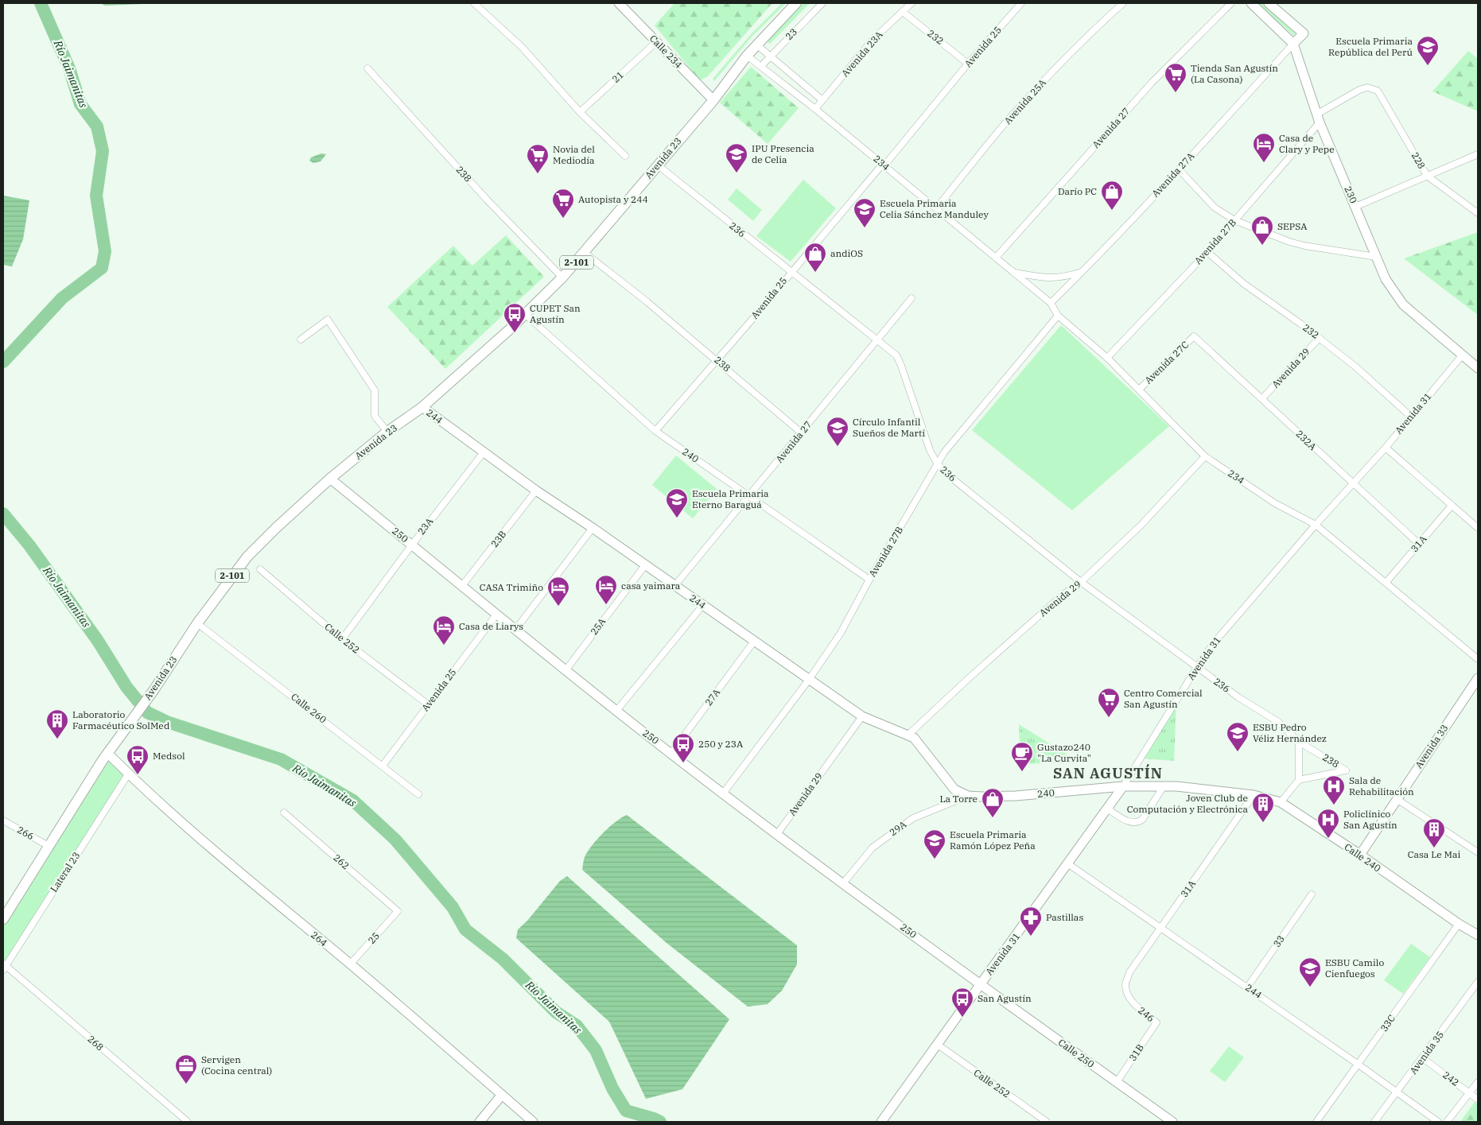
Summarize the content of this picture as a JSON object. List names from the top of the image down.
{
  "streets": {
    "main road": ["Avenida 23", "2-101"],
    "street": [
      "23",
      "232",
      "Avenida 25",
      "Calle 234",
      "Avenida 23A",
      "21",
      "Avenida 25A",
      "Avenida 27",
      "228",
      "234",
      "238",
      "Avenida 27A",
      "230",
      "236",
      "Avenida 27B",
      "Avenida 27C",
      "Avenida 29",
      "Avenida 31",
      "244",
      "232A",
      "240",
      "23A",
      "250",
      "23B",
      "31A",
      "25A",
      "Calle 252",
      "27A",
      "Calle 260",
      "Avenida 33",
      "29A",
      "266",
      "Calle 240",
      "262",
      "Lateral 23",
      "25",
      "264",
      "33",
      "246",
      "33C",
      "268",
      "31B",
      "Avenida 35",
      "Calle 250",
      "242"
    ]
  },
  "crossings": [
    ["23", "234"],
    ["232", "Avenida 25"],
    ["232", "Avenida 23A"],
    ["232", "Avenida 27B"],
    ["232", "Avenida 29"],
    ["232", "Avenida 31"],
    ["Avenida 25", "234"],
    ["Avenida 25", "238"],
    ["Avenida 25", "236"],
    ["Avenida 25", "240"],
    ["Avenida 25", "250"],
    ["Avenida 25", "Calle 252"],
    ["Avenida 25", "Calle 260"],
    ["Calle 234", "21"],
    ["Calle 234", "Avenida 23"],
    ["Avenida 23A", "234"],
    ["Avenida 25A", "234"],
    ["Avenida 27", "234"],
    ["Avenida 27", "238"],
    ["Avenida 27", "236"],
    ["Avenida 27", "244"],
    ["Avenida 27", "240"],
    ["Avenida 23", "234"],
    ["Avenida 23", "238"],
    ["Avenida 23", "236"],
    ["Avenida 23", "244"],
    ["Avenida 23", "240"],
    ["Avenida 23", "250"],
    ["Avenida 23", "Calle 260"],
    ["Avenida 23", "266"],
    ["Avenida 23", "264"],
    ["228", "Avenida 27B"],
    ["234", "Avenida 27A"],
    ["234", "Avenida 27B"],
    ["234", "Avenida 27C"],
    ["234", "Avenida 29"],
    ["234", "Avenida 31"],
    ["234", "31A"],
    ["238", "236"],
    ["Avenida 27A", "230"],
    ["230", "Avenida 27B"],
    ["230", "Avenida 31"],
    ["236", "Avenida 27B"],
    ["236", "Avenida 29"],
    ["236", "Avenida 31"],
    ["Avenida 27B", "244"],
    ["Avenida 27B", "240"],
    ["Avenida 27B", "250"],
    ["Avenida 27C", "232A"],
    ["Avenida 29", "244"],
    ["Avenida 29", "232A"],
    ["Avenida 29", "250"],
    ["Avenida 31", "244"],
    ["Avenida 31", "232A"],
    ["Avenida 31", "240"],
    ["Avenida 31", "250"],
    ["Avenida 31", "Calle 252"],
    ["Avenida 31", "Calle 240"],
    ["Avenida 31", "Calle 250"],
    ["244", "240"],
    ["244", "23A"],
    ["244", "23B"],
    ["244", "31A"],
    ["244", "25A"],
    ["244", "27A"],
    ["244", "29A"],
    ["244", "33"],
    ["244", "33C"],
    ["244", "Avenida 35"],
    ["232A", "31A"],
    ["240", "29A"],
    ["240", "Calle 240"],
    ["23A", "250"],
    ["23A", "Calle 252"],
    ["250", "23B"],
    ["250", "25A"],
    ["250", "27A"],
    ["250", "29A"],
    ["250", "Calle 250"],
    ["31A", "Calle 240"],
    ["31A", "246"],
    ["Avenida 33", "Calle 240"],
    ["Calle 240", "33C"],
    ["262", "25"],
    ["Lateral 23", "264"],
    ["Lateral 23", "268"],
    ["25", "264"],
    ["246", "31B"],
    ["31B", "Calle 250"],
    ["Avenida 35", "242"]
  ],
  "districts": ["SAN AGUSTÍN"],
  "water": ["Río Jaimanitas"],
  "places": {
    "school or university": [
      "Escuela Primaria República del Perú",
      "IPU Presencia de Celia",
      "Escuela Primaria Celia Sánchez Manduley",
      "Círculo Infantil Sueños de Martí",
      "Escuela Primaria Eterno Baraguá",
      "ESBU Pedro Véliz Hernández",
      "Escuela Primaria Ramón López Peña",
      "ESBU Camilo Cienfuegos"
    ],
    "supermarket": [
      "Tienda San Agustín (La Casona)",
      "Novia del Mediodía",
      "Autopista y 244",
      "Centro Comercial San Agustín"
    ],
    "hotel": [
      "Casa de Clary y Pepe",
      "casa yaimara",
      "CASA Trimiño",
      "Casa de Liarys"
    ],
    "shop": [
      "Darío PC",
      "SEPSA",
      "andiOS",
      "La Torre"
    ],
    "bus stop": [
      "CUPET San Agustín",
      "250 y 23A",
      "Medsol",
      "San Agustín"
    ],
    "building": ["Laboratorio Farmacéutico SolMed", "Joven Club de Computación y Electrónica", "Casa Le Mai"],
    "cafe": ["Gustazo240 \"La Curvita\""],
    "hospital": ["Sala de Rehabilitación", "Policlínico San Agustín"],
    "pharmacy": ["Pastillas"],
    "office": ["Servigen (Cocina central)"]
  }
}
